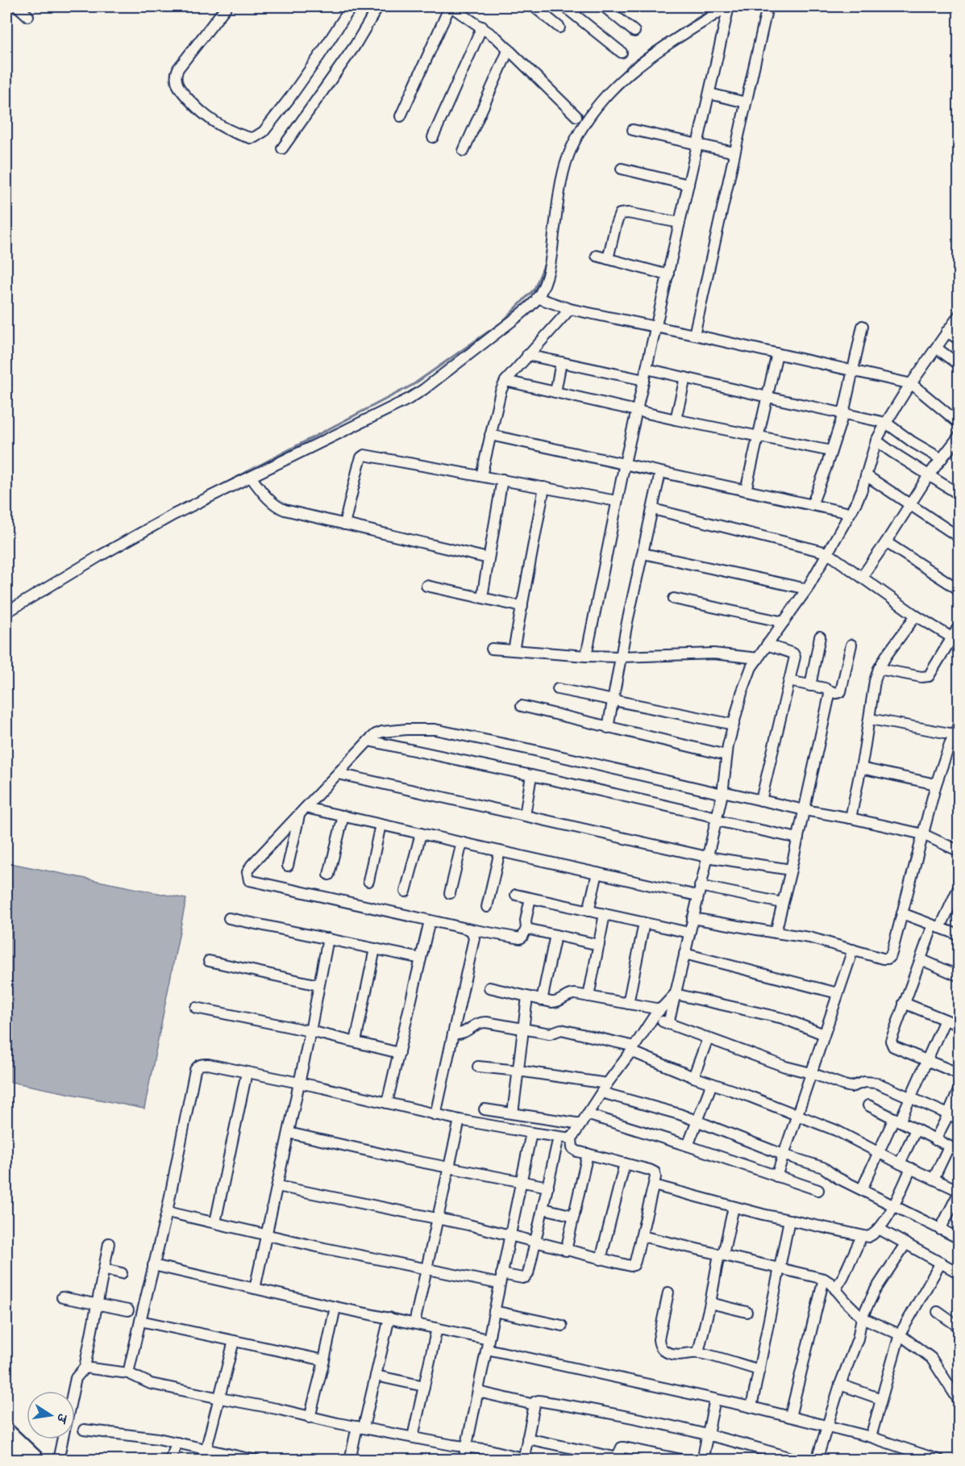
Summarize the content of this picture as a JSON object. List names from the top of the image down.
{
  "north": "right"
}
